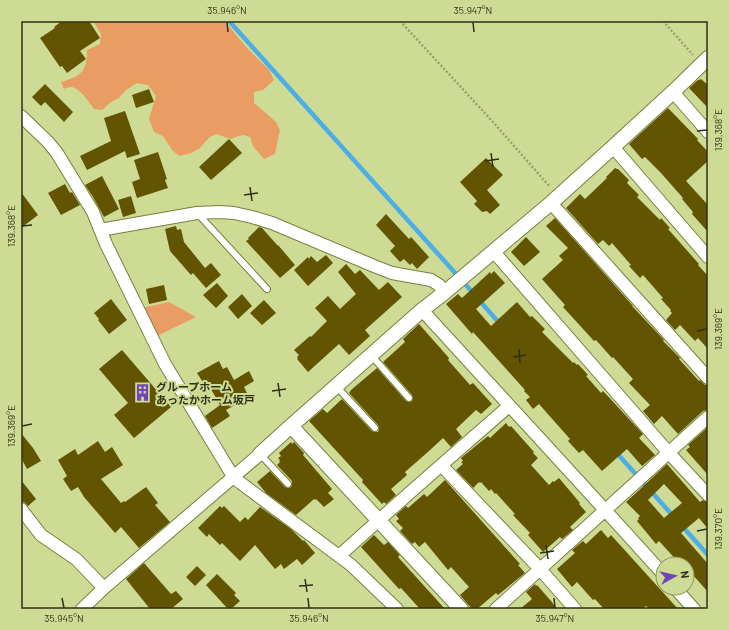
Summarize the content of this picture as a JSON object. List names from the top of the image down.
{
  "places": {
    "building": ["グループホーム あったかホーム坂戸"]
  },
  "north": "right",
  "coordinates": [
    "35.946°N",
    "35.947°N",
    "139.368°E",
    "139.369°E",
    "139.370°E",
    "35.945°N"
  ]
}
